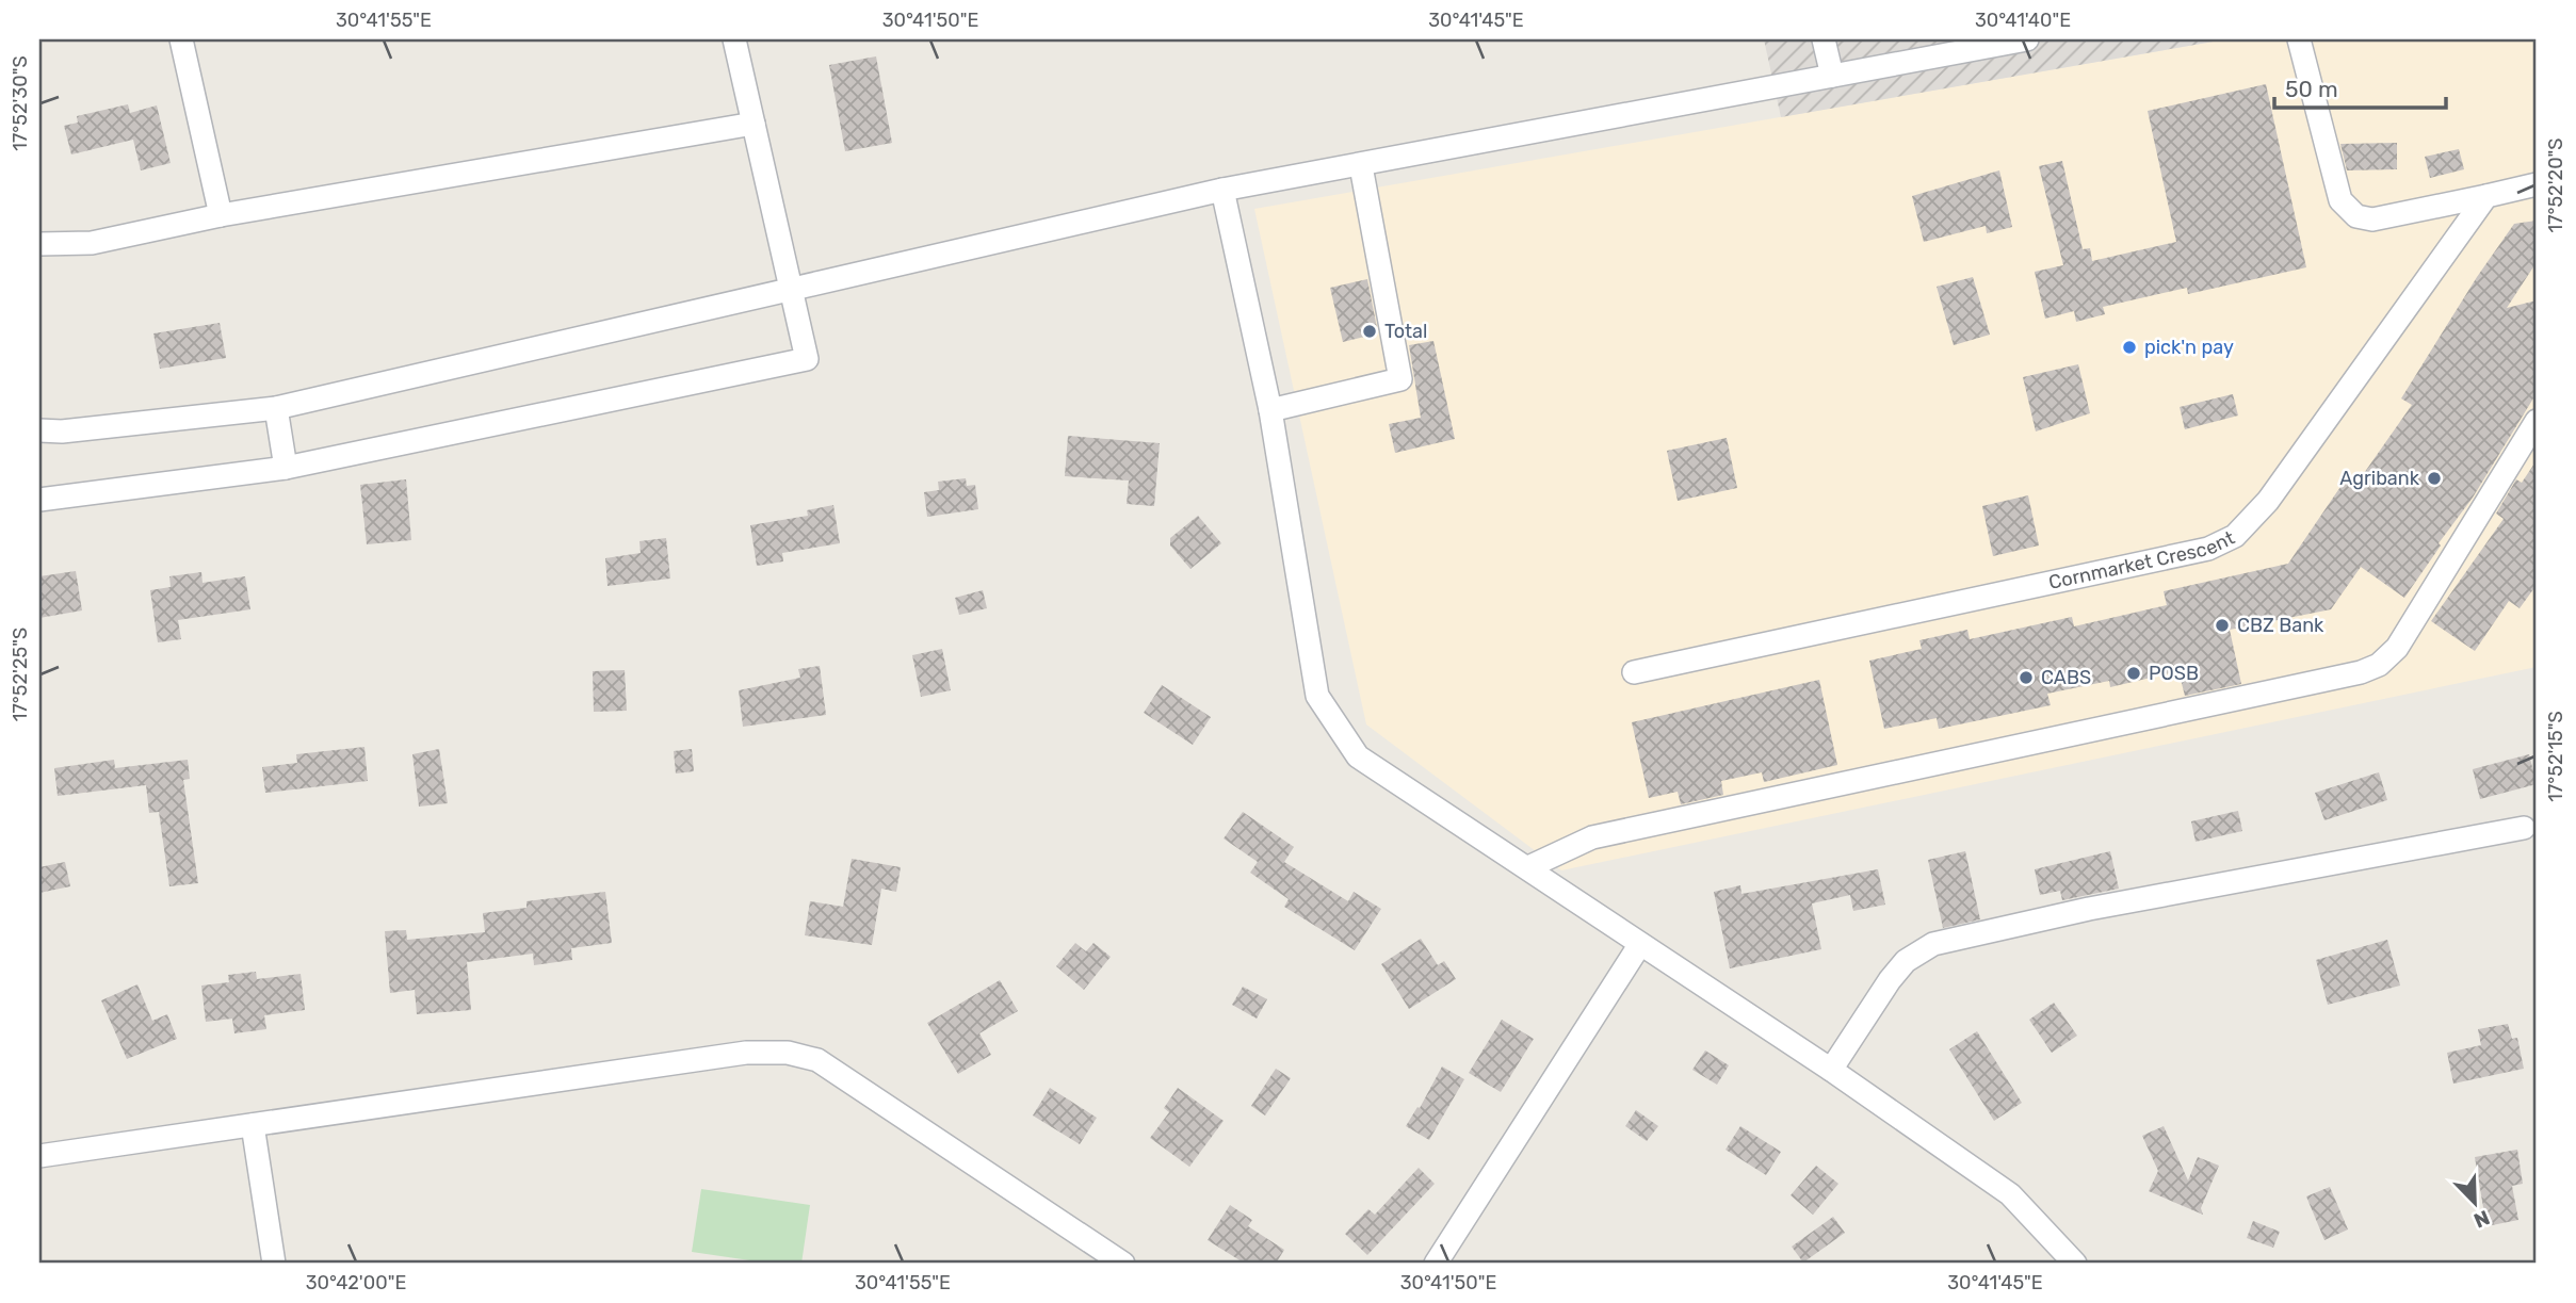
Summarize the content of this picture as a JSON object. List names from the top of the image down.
{
  "streets": {
    "street": ["Cornmarket Crescent"]
  },
  "places": [
    "Total",
    "pick'n pay",
    "Agribank",
    "CBZ Bank",
    "POSB",
    "CABS"
  ],
  "scale_bar": "50 m",
  "north": "bottom right",
  "coordinates": [
    "30°41'55\"E",
    "30°41'50\"E",
    "30°41'45\"E",
    "30°41'40\"E",
    "17°52'30\"S",
    "17°52'20\"S",
    "17°52'25\"S",
    "17°52'15\"S",
    "30°42'00\"E"
  ]
}
